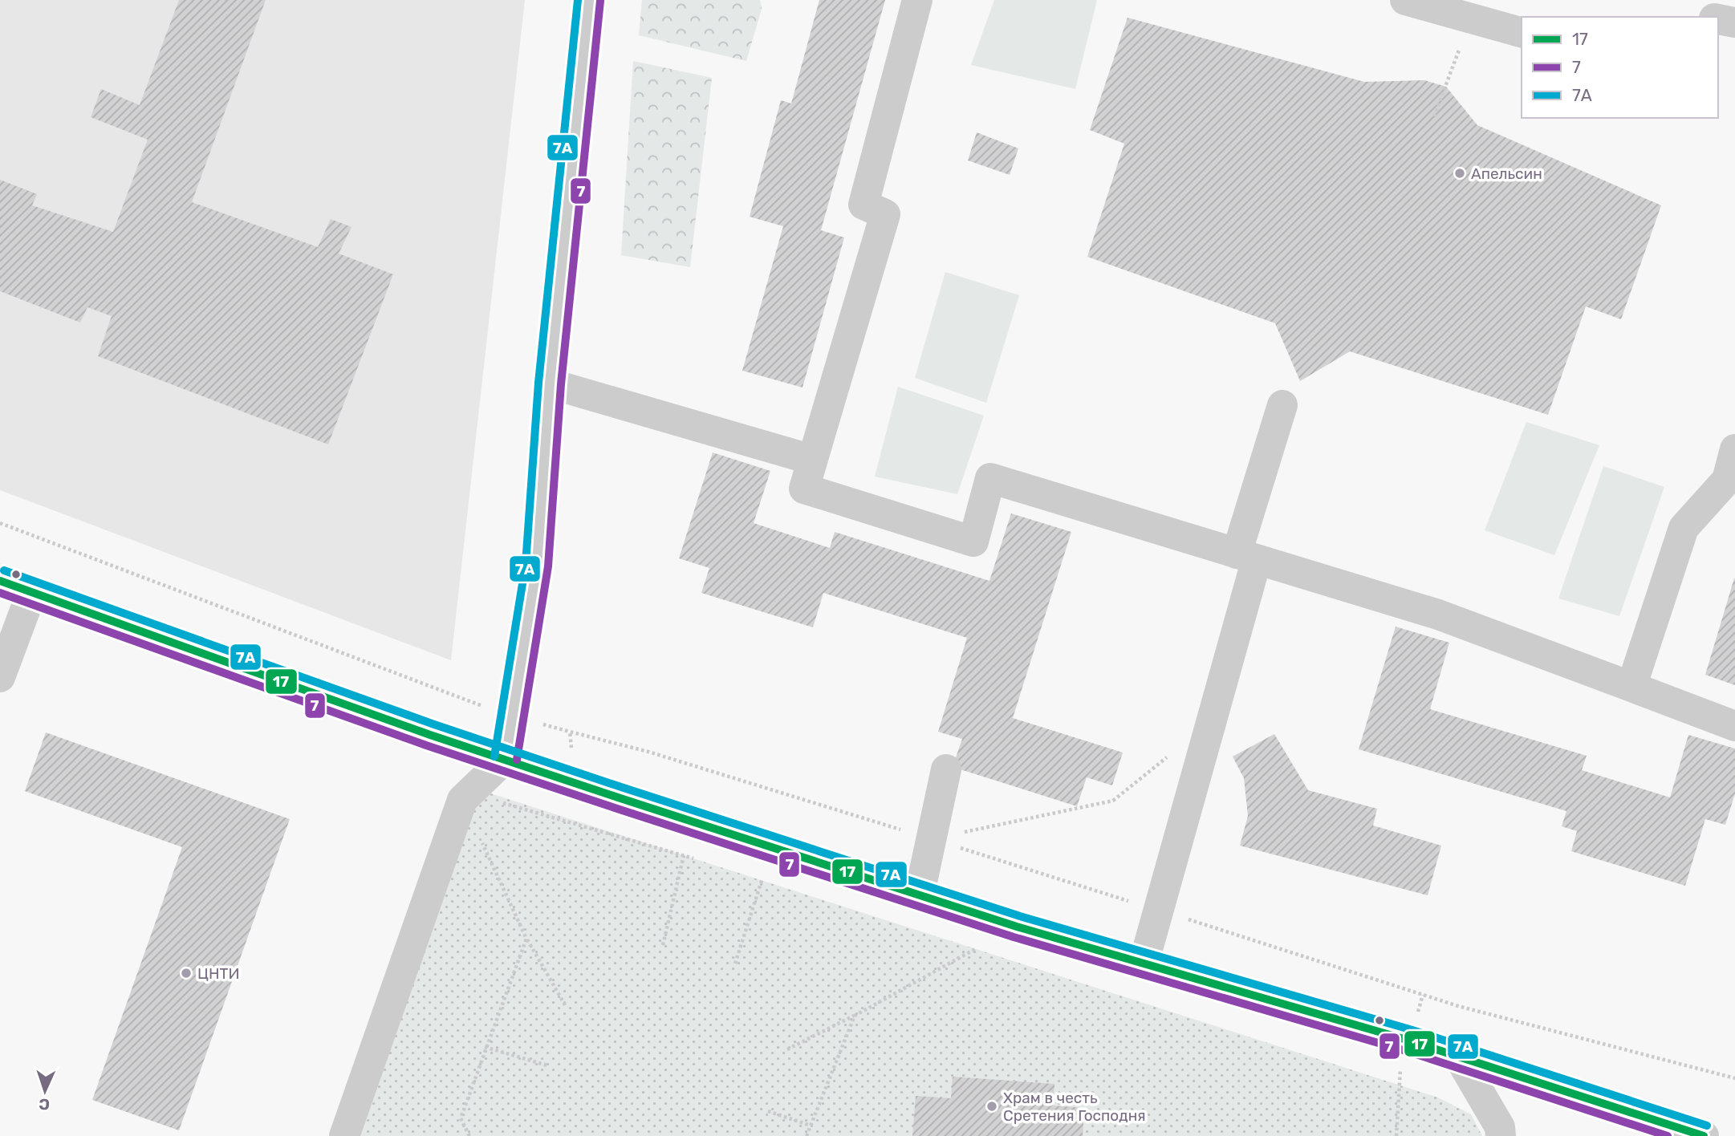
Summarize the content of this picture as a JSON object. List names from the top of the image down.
{
  "places": ["Апельсин", "ЦНТИ", "Храм в честь Сретения Господня"],
  "lines": ["transit line 7А", "transit line 7", "transit line 17"],
  "legend": ["17", "7", "7А"],
  "north": "bottom"
}
